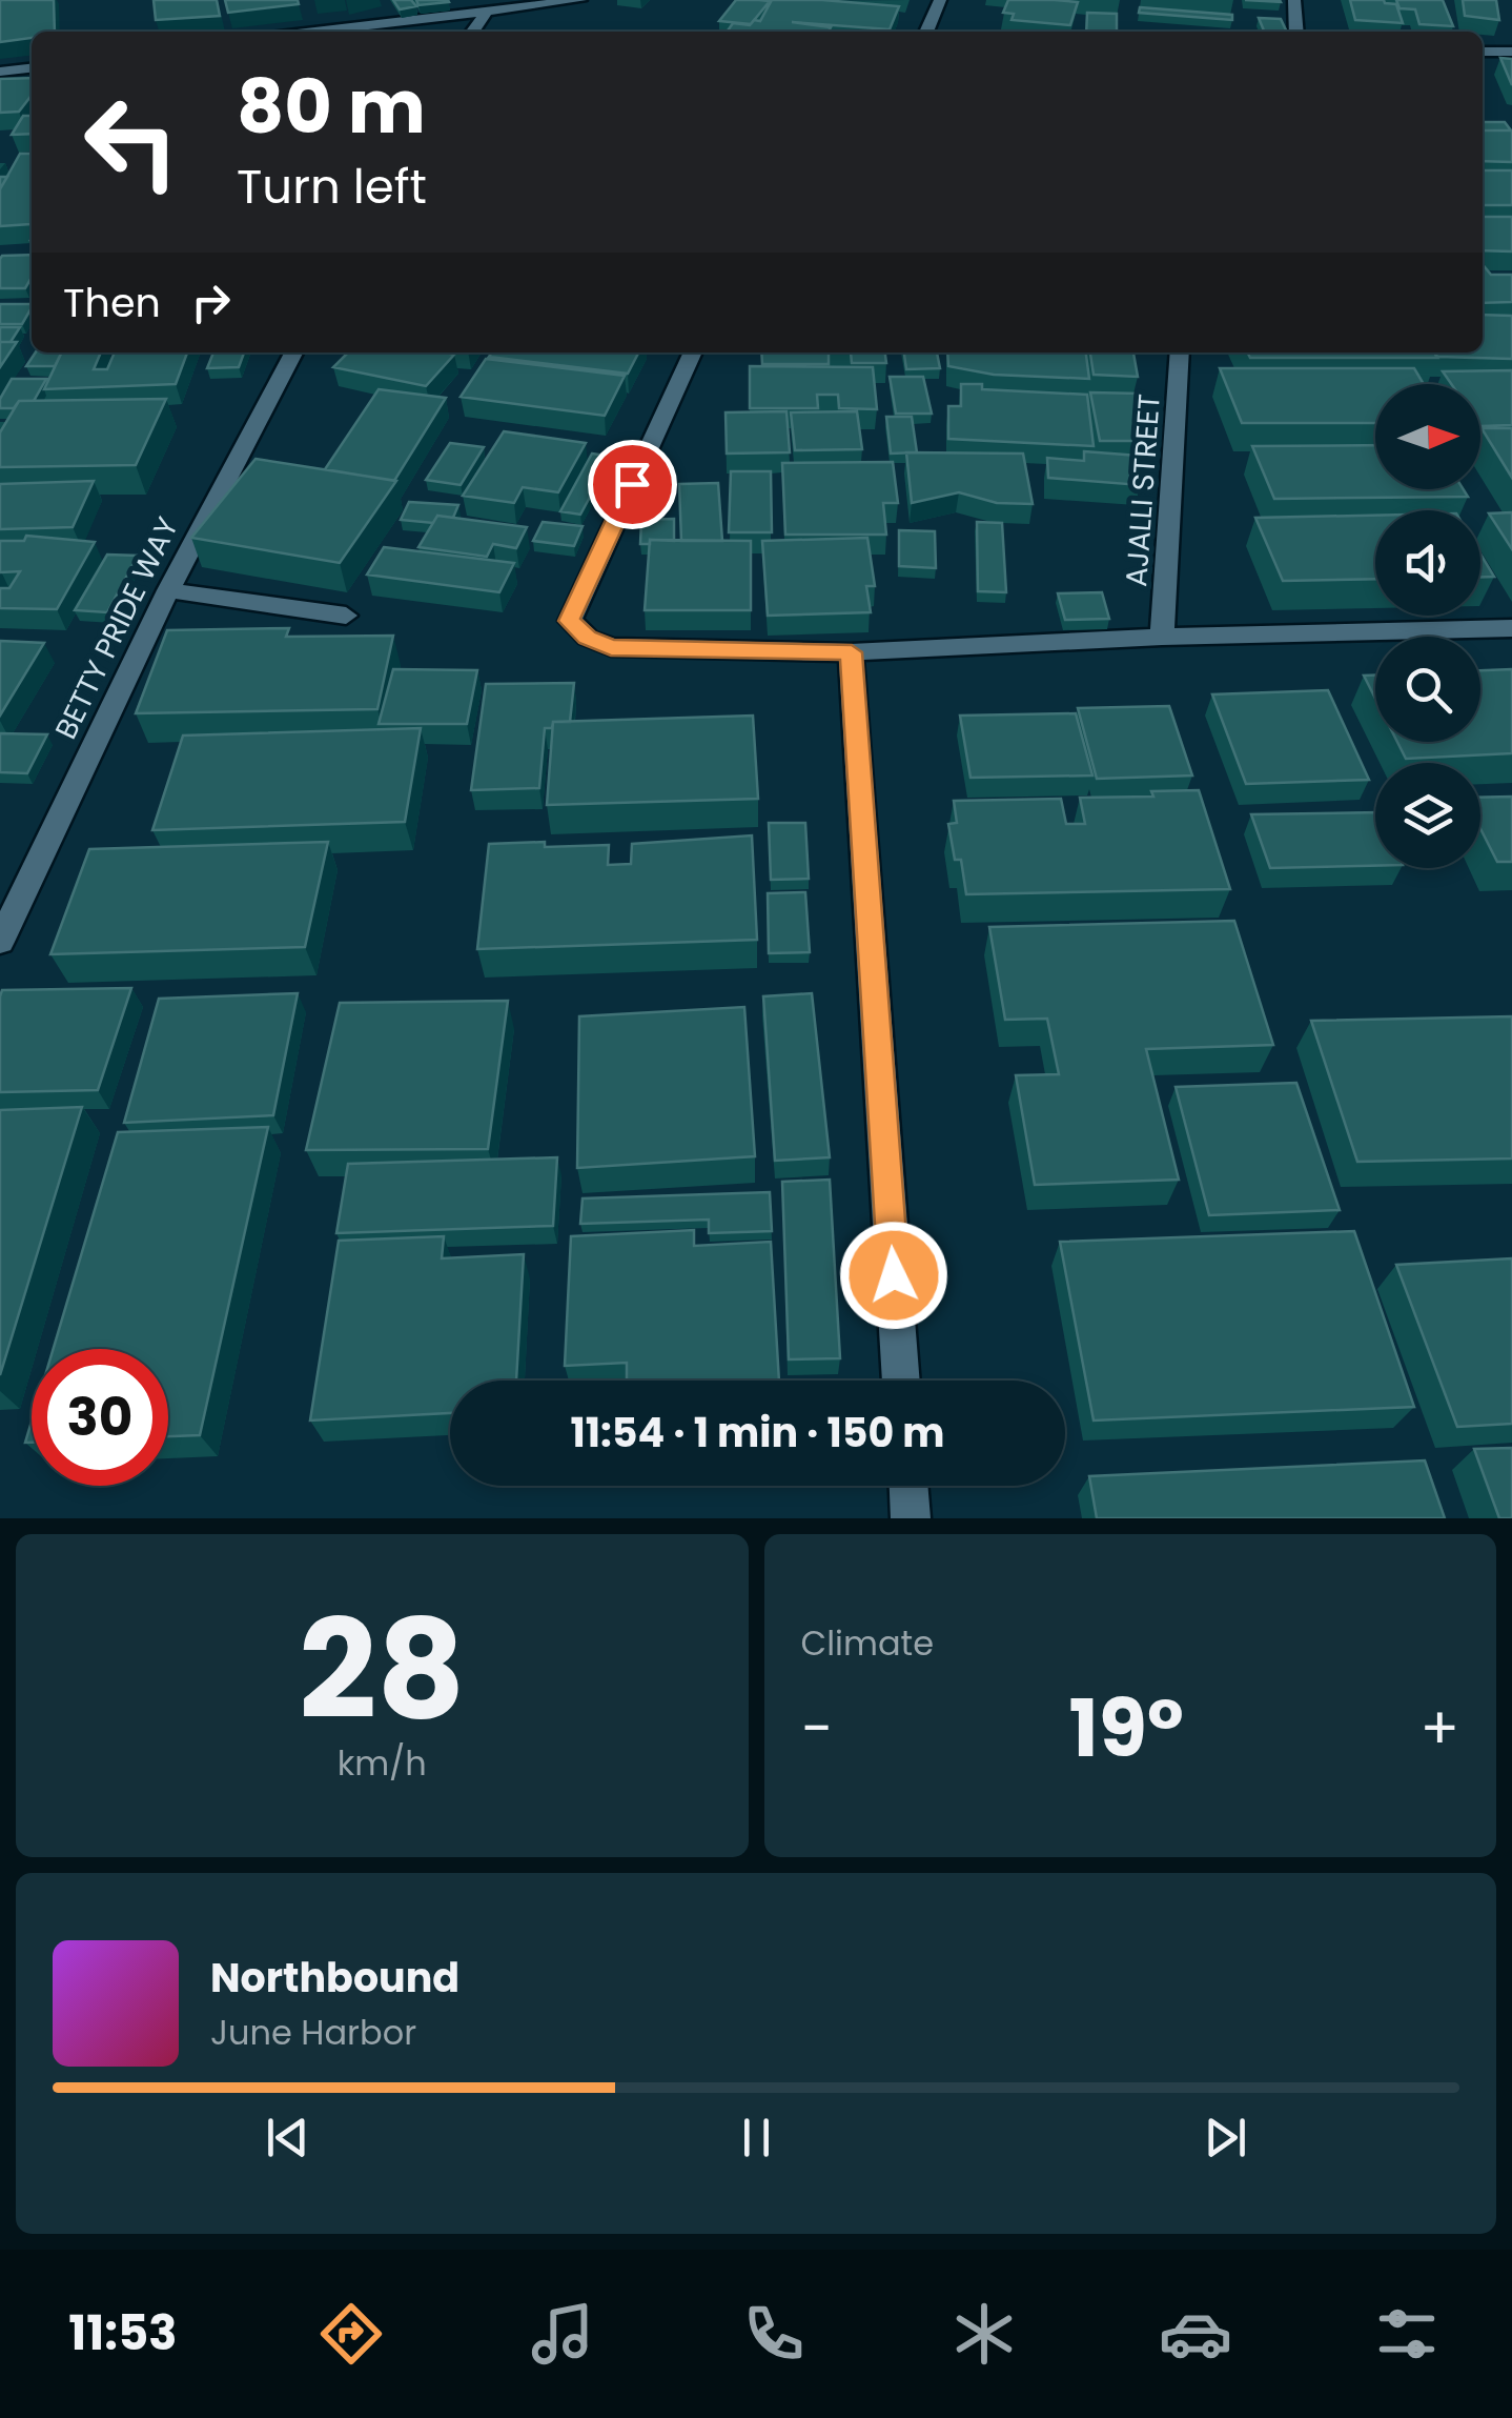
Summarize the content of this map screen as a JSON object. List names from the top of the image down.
{
  "streets": {
    "street": ["AJALLI STREET", "BETTY PRIDE WAY"]
  },
  "north": "right",
  "page": {
    "turn": ["80 m", "Turn left"],
    "then": "Then",
    "limit": "30",
    "trip": "11:54 · 1 min · 150 m",
    "tile": [
      ["28", "km/h"],
      "Climate"
    ],
    "heat": ["−", "19°", "+"],
    "song": ["Northbound", "June Harbor"],
    "tabs": "11:53"
  }
}
